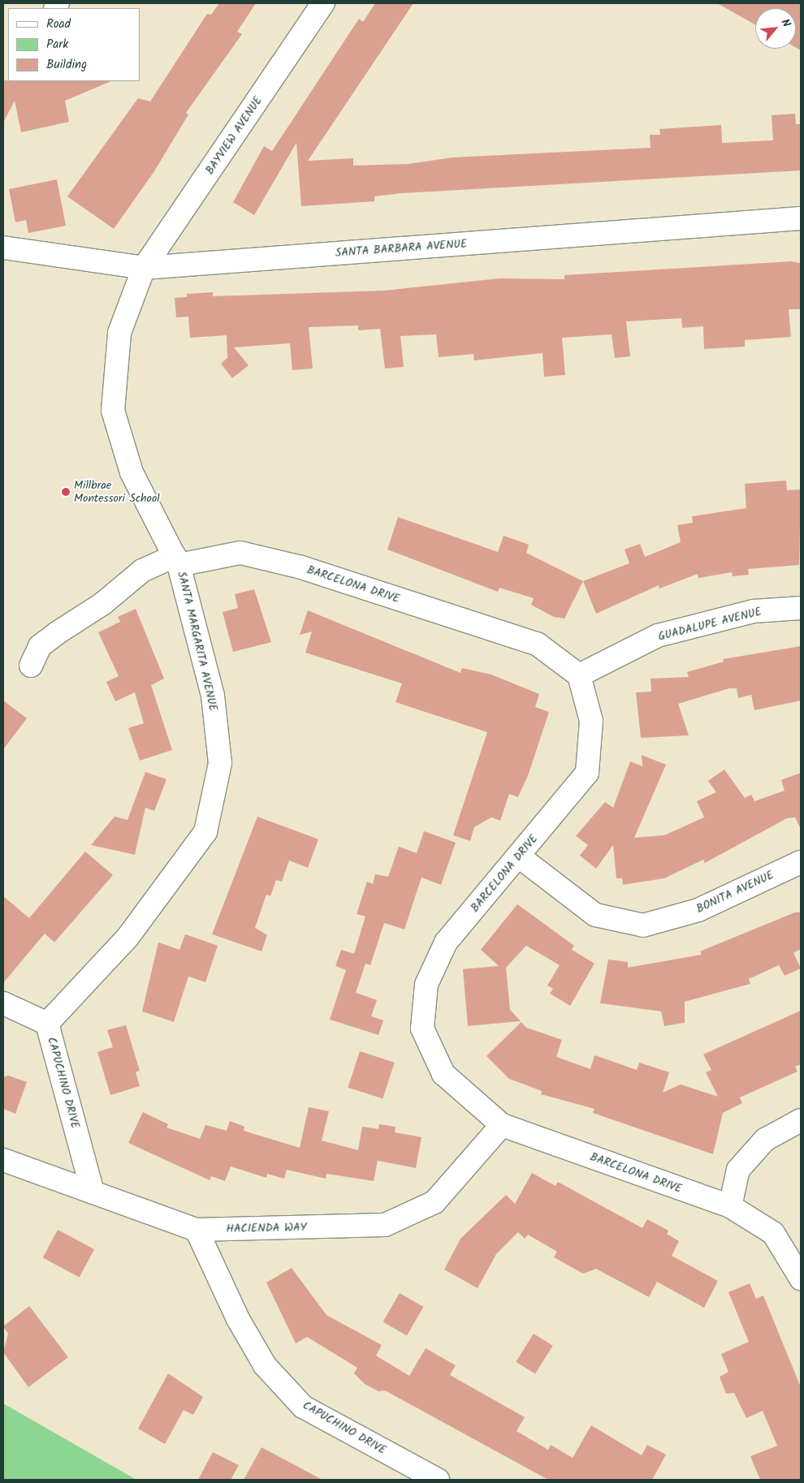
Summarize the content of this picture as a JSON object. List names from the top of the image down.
{
  "streets": {
    "street": [
      "BAYVIEW AVENUE",
      "SANTA BARBARA AVENUE",
      "BARCELONA DRIVE",
      "GUADALUPE AVENUE",
      "SANTA MARGARITA AVENUE",
      "BONITA AVENUE",
      "CAPUCHINO DRIVE",
      "HACIENDA WAY"
    ]
  },
  "crossings": [
    ["BAYVIEW AVENUE", "SANTA BARBARA AVENUE"],
    ["BAYVIEW AVENUE", "SANTA MARGARITA AVENUE"],
    ["SANTA BARBARA AVENUE", "SANTA MARGARITA AVENUE"],
    ["BARCELONA DRIVE", "GUADALUPE AVENUE"],
    ["BARCELONA DRIVE", "SANTA MARGARITA AVENUE"],
    ["BARCELONA DRIVE", "BONITA AVENUE"],
    ["BARCELONA DRIVE", "HACIENDA WAY"],
    ["SANTA MARGARITA AVENUE", "CAPUCHINO DRIVE"],
    ["CAPUCHINO DRIVE", "HACIENDA WAY"]
  ],
  "places": ["Millbrae Montessori School"],
  "legend": ["Road", "Park", "Building"],
  "north": "top right"
}
